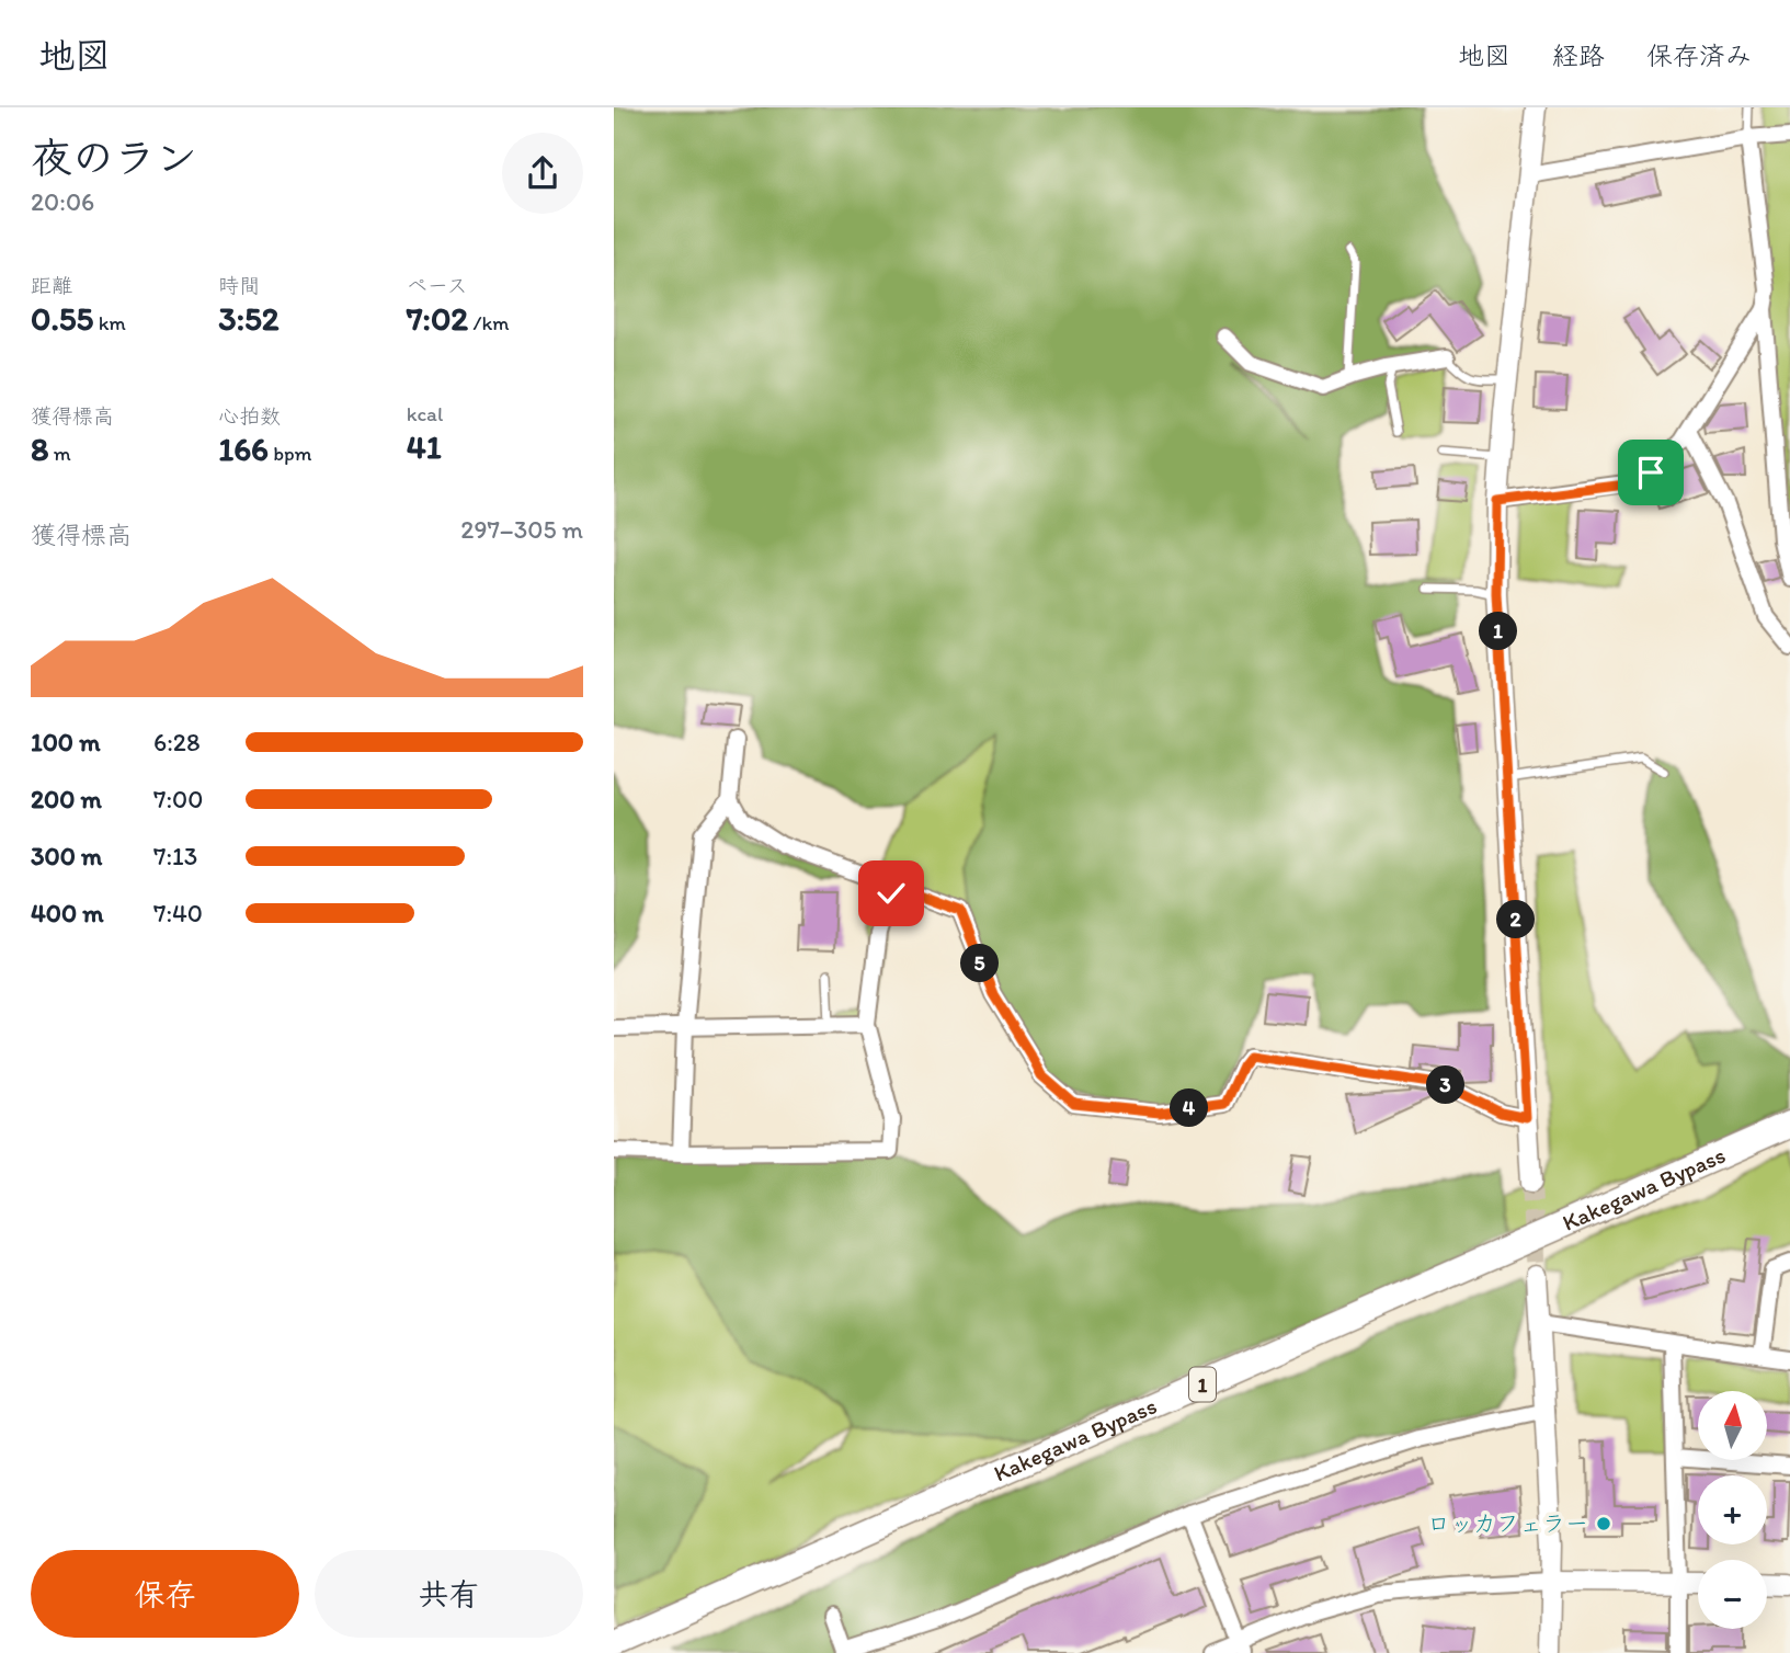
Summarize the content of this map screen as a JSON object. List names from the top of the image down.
{
  "streets": {
    "highway": ["Kakegawa Bypass", "1"]
  },
  "places": ["ロッカフェラー"],
  "north": "top",
  "page": {
    "header": "地図",
    "nav": ["地図", "経路", "保存済み"],
    "heading": ["夜のラン", "20:06"],
    "stats": [
      ["距離", "0.55 km"],
      ["時間", "3:52"],
      ["ペース", "7:02 /km"],
      ["獲得標高", "8 m"],
      ["心拍数", "166 bpm"],
      ["kcal", "41"]
    ],
    "chart": ["獲得標高", "297–305 m"],
    "pins": [
      "1",
      "2",
      "5",
      "3",
      "4"
    ],
    "list": [
      {
        "name": "100 m",
        "note": "6:28"
      },
      {
        "name": "200 m",
        "note": "7:00"
      },
      {
        "name": "300 m",
        "note": "7:13"
      },
      {
        "name": "400 m",
        "note": "7:40"
      }
    ],
    "map_buttons": ["+", "−"],
    "buttons": ["保存", "共有"]
  }
}
